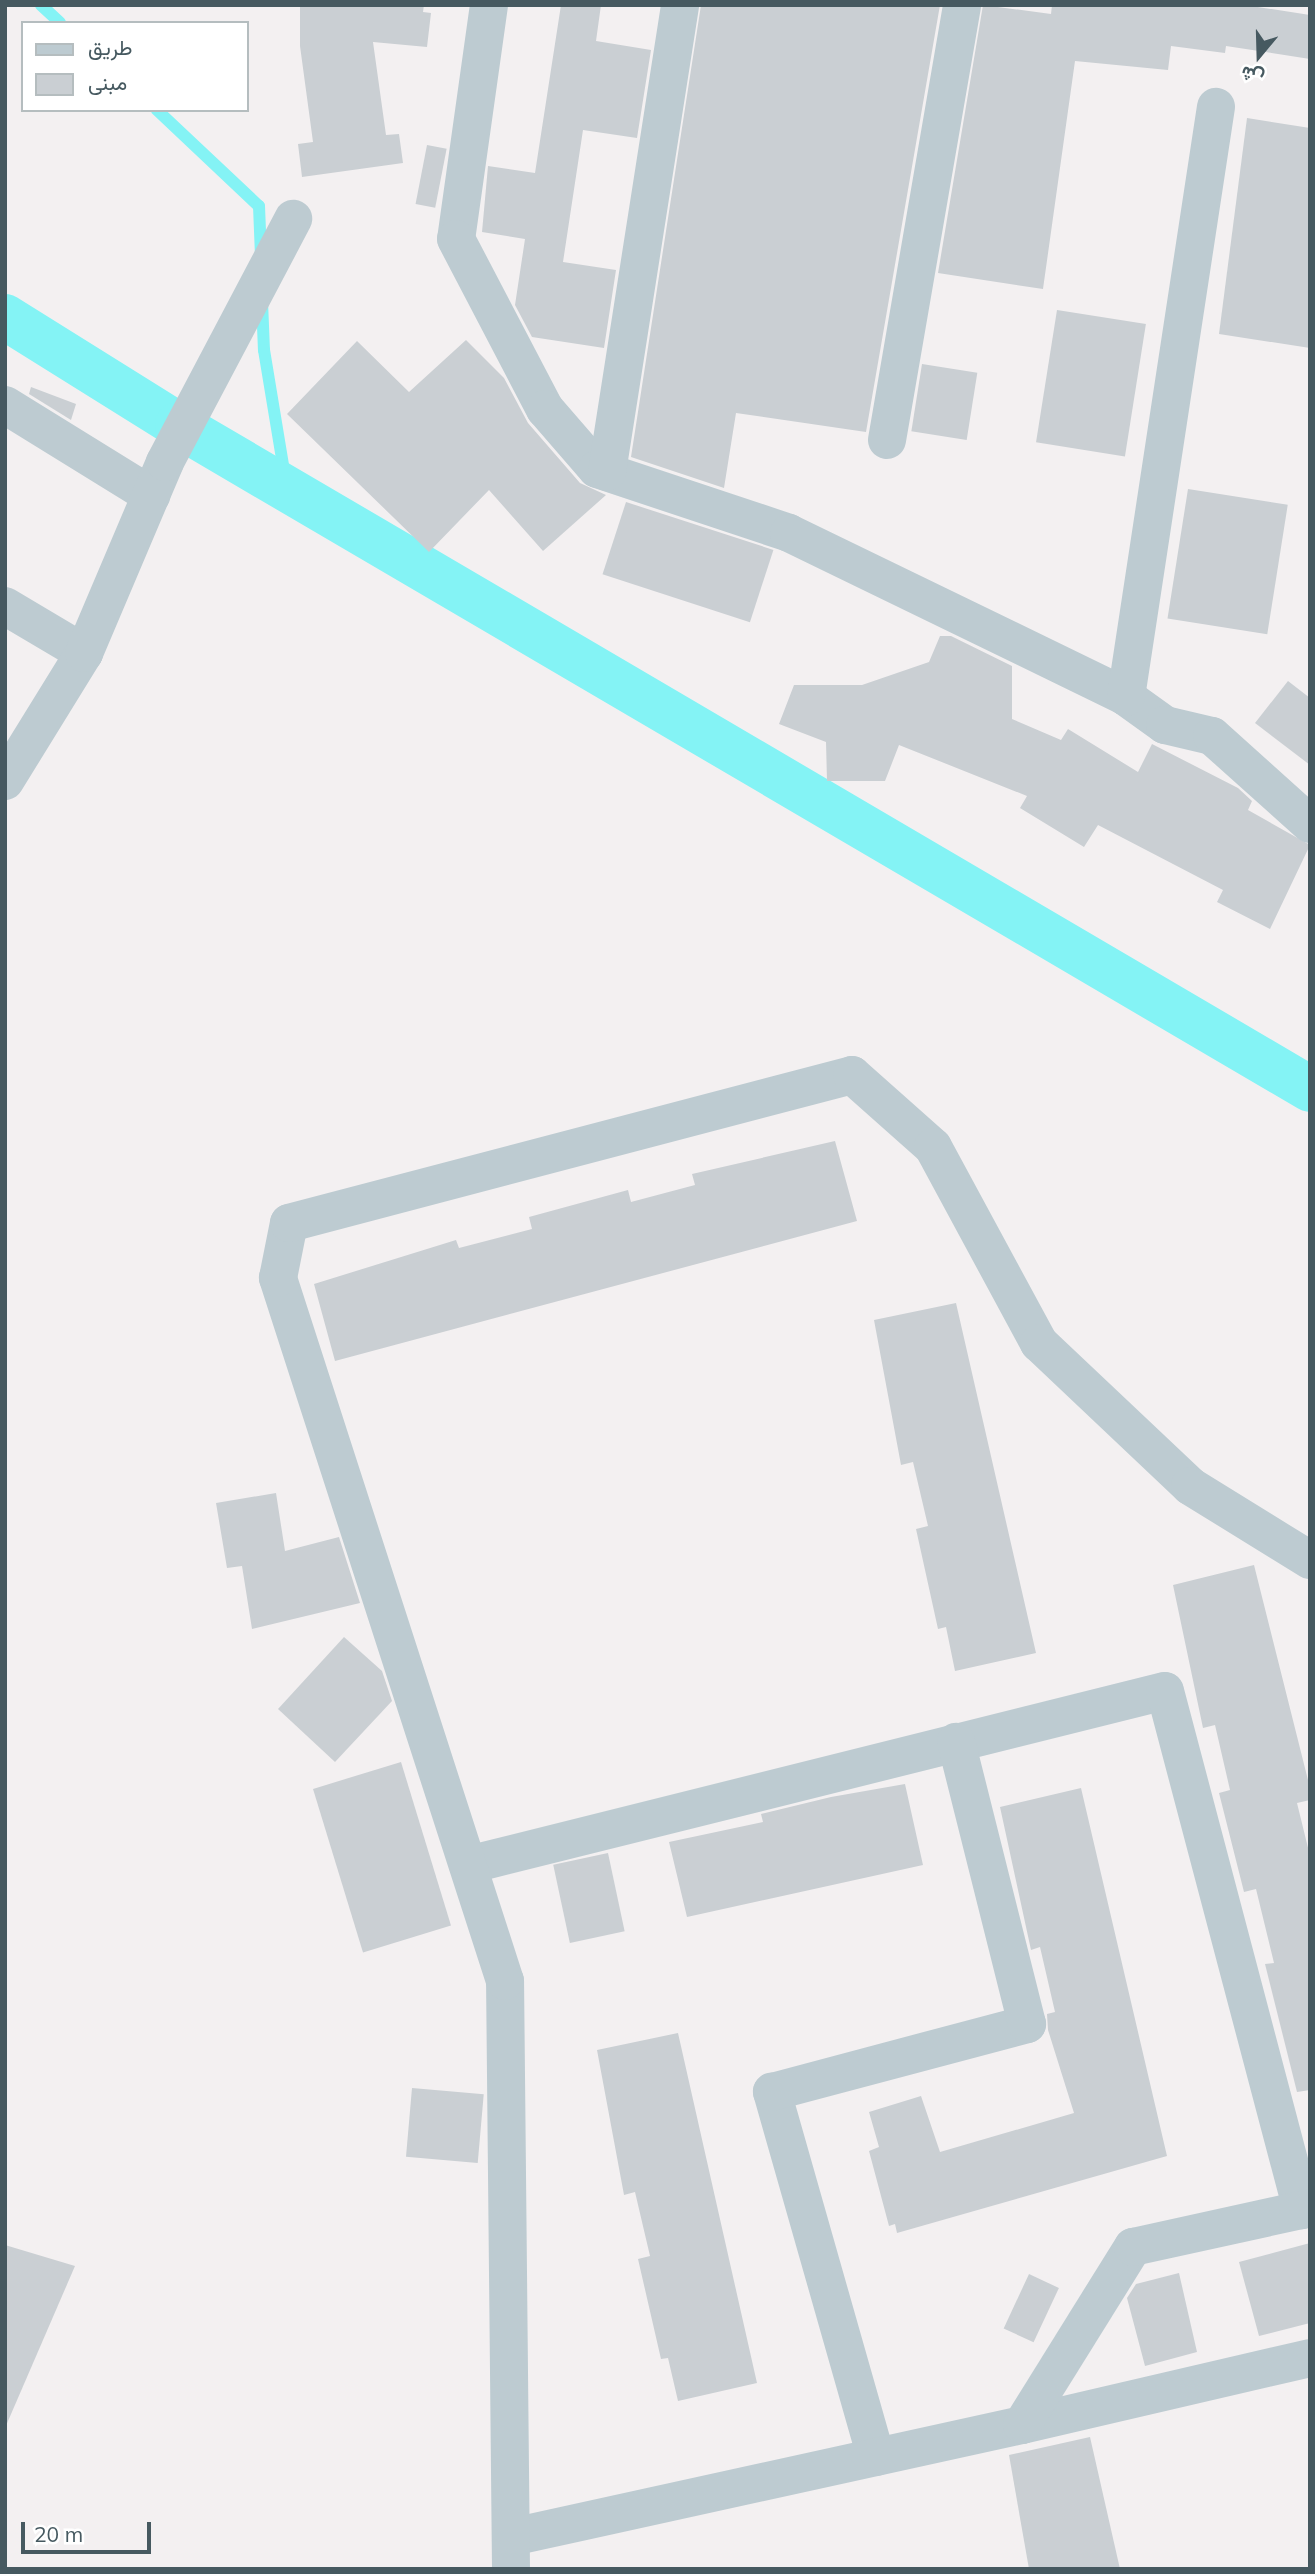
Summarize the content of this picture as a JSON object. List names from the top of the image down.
{
  "legend": ["طريق", "مبنى"],
  "scale_bar": "20 m",
  "north": "bottom"
}
